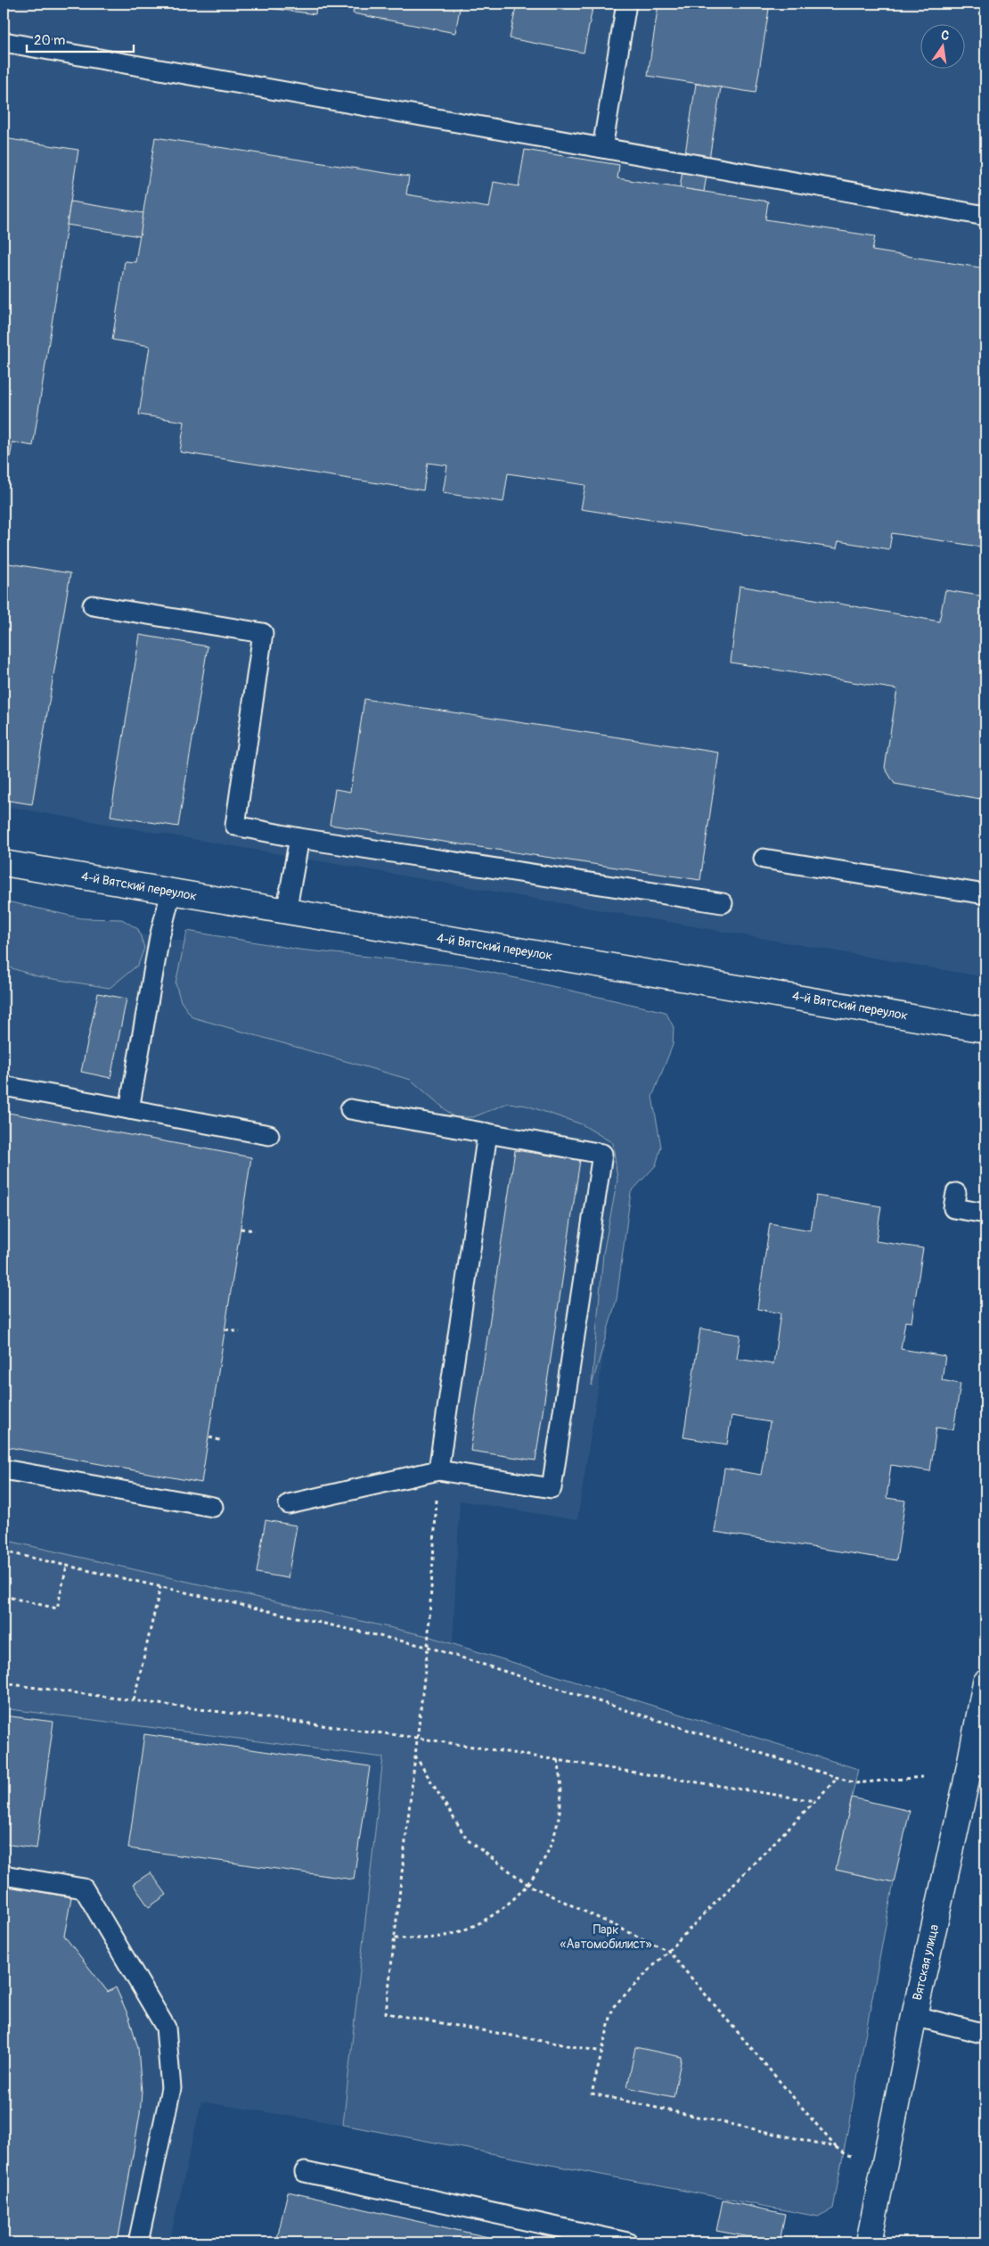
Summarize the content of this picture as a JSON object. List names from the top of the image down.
{
  "streets": {
    "street": ["4-й Вятский переулок", "Вятская улица"]
  },
  "parks": ["Парк «Автомобилист»"],
  "scale_bar": "20 m",
  "north": "top"
}
